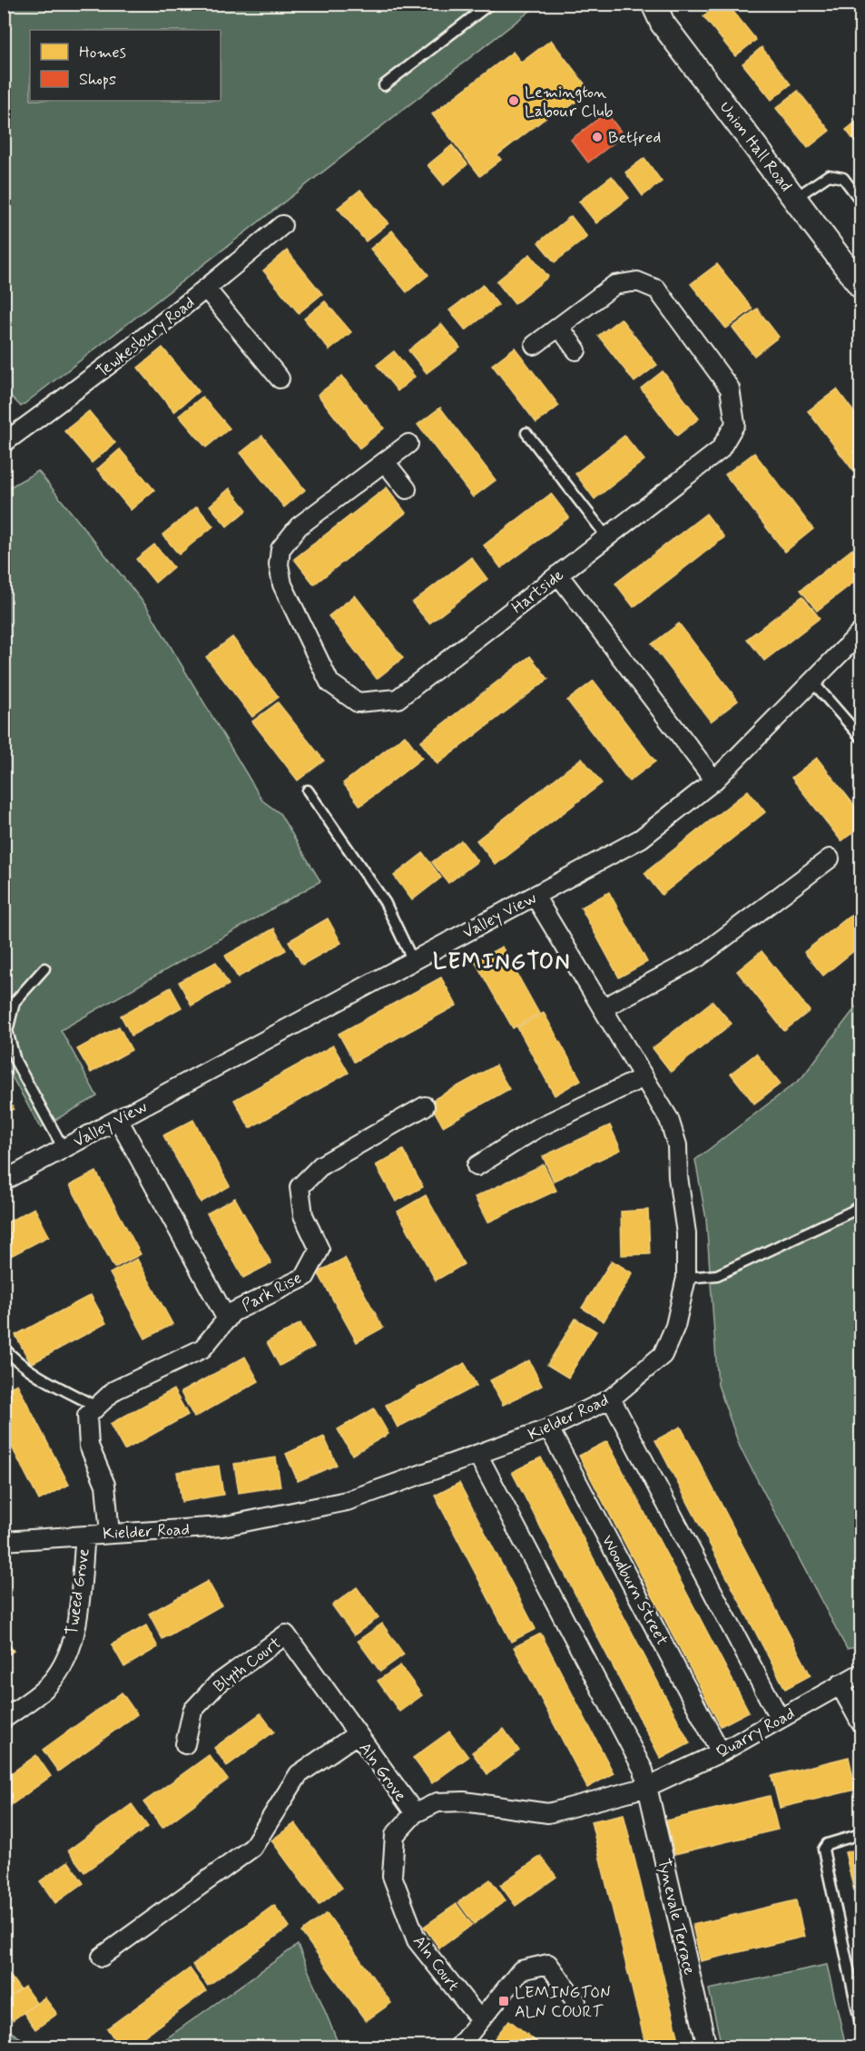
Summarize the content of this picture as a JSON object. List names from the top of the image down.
{
  "streets": {
    "street": [
      "Union Hall Road",
      "Tewkesbury Road",
      "Hartside",
      "Valley View",
      "Park Rise",
      "Kielder Road",
      "Woodburn Street",
      "Tweed Grove",
      "Blyth Court",
      "Quarry Road",
      "Aln Grove",
      "Tynevale Terrace",
      "Aln Court"
    ]
  },
  "crossings": [
    ["Valley View", "Kielder Road"],
    ["Kielder Road", "Woodburn Street"],
    ["Kielder Road", "Tweed Grove"],
    ["Kielder Road", "Tynevale Terrace"],
    ["Woodburn Street", "Quarry Road"],
    ["Blyth Court", "Aln Grove"],
    ["Quarry Road", "Aln Grove"],
    ["Quarry Road", "Tynevale Terrace"],
    ["Aln Grove", "Tynevale Terrace"],
    ["Aln Grove", "Aln Court"]
  ],
  "districts": ["LEMINGTON"],
  "places": {
    "other": ["Lemington Labour Club", "Betfred"],
    "transit": ["LEMINGTON ALN COURT"]
  },
  "legend": ["Homes", "Shops"]
}
